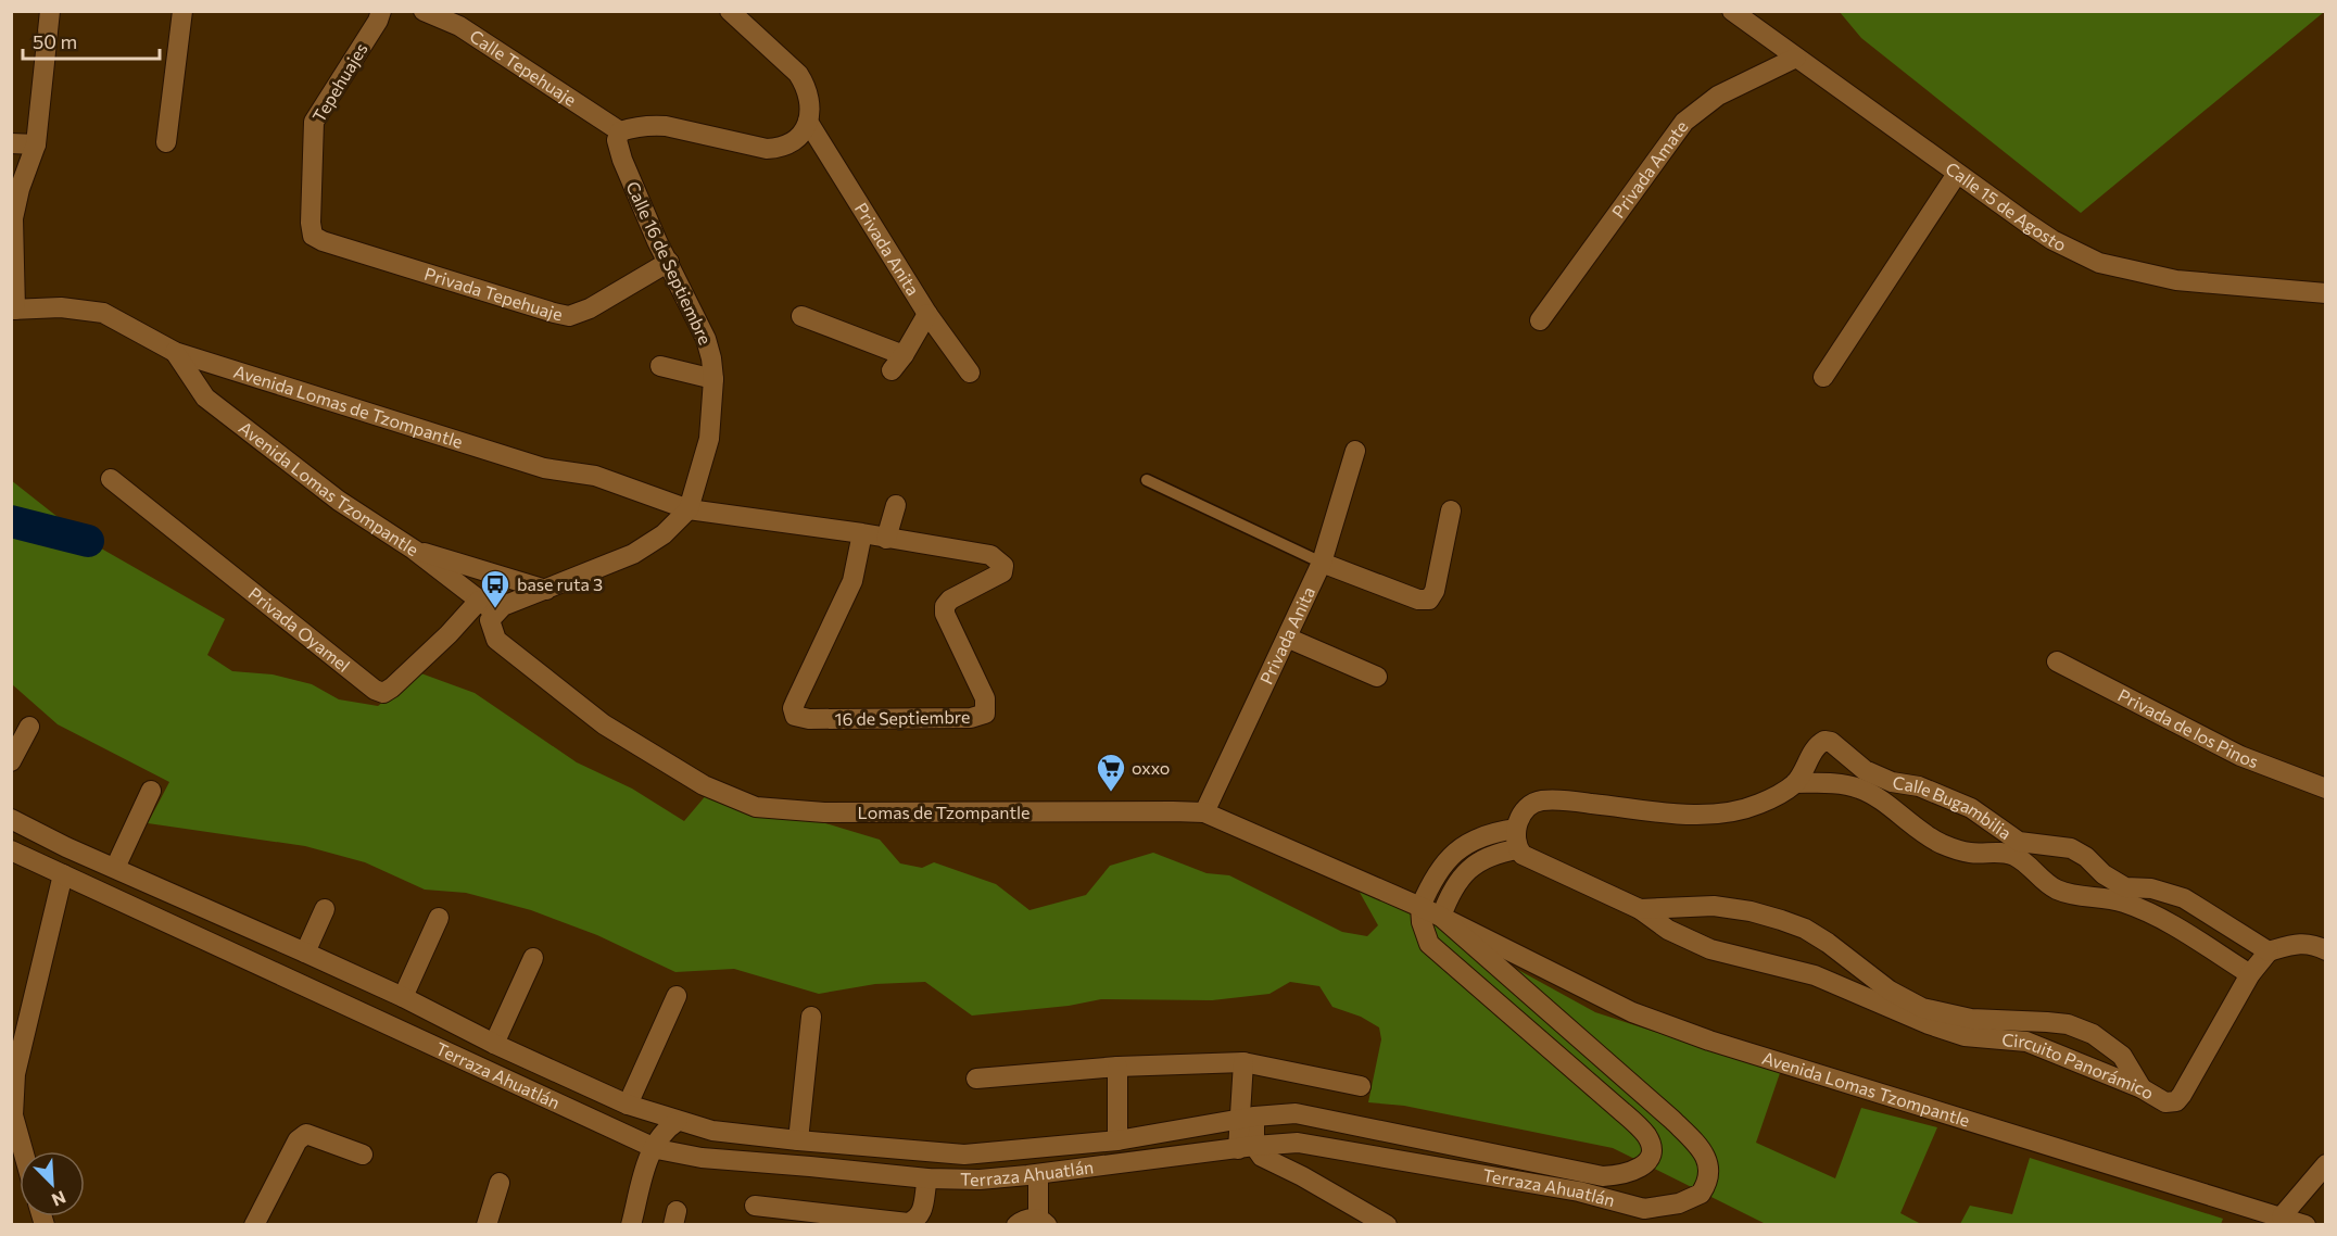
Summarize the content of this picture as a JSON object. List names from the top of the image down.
{
  "streets": {
    "street": [
      "Calle Tepehuaje",
      "Tepehuajes",
      "Privada Amate",
      "Calle 15 de Agosto",
      "Privada Anita",
      "Calle 16 de Septiembre",
      "Privada Tepehuaje",
      "Avenida Lomas de Tzompantle",
      "Avenida Lomas Tzompantle",
      "Privada Oyamel",
      "16 de Septiembre",
      "Privada de los Pinos",
      "Calle Bugambilia",
      "Lomas de Tzompantle",
      "Circuito Panorámico",
      "Terraza Ahuatlán"
    ]
  },
  "crossings": [
    ["Calle Tepehuaje", "Calle 16 de Septiembre"],
    ["Tepehuajes", "Privada Tepehuaje"],
    ["Privada Amate", "Calle 15 de Agosto"],
    ["Privada Anita", "Lomas de Tzompantle"],
    ["Calle 16 de Septiembre", "Privada Tepehuaje"],
    ["Calle 16 de Septiembre", "Avenida Lomas de Tzompantle"],
    ["Calle 16 de Septiembre", "Avenida Lomas Tzompantle"],
    ["Calle 16 de Septiembre", "16 de Septiembre"],
    ["Calle 16 de Septiembre", "Lomas de Tzompantle"],
    ["Avenida Lomas de Tzompantle", "Avenida Lomas Tzompantle"],
    ["Avenida Lomas de Tzompantle", "16 de Septiembre"],
    ["Avenida Lomas Tzompantle", "Privada Oyamel"],
    ["Avenida Lomas Tzompantle", "Lomas de Tzompantle"],
    ["Avenida Lomas Tzompantle", "Terraza Ahuatlán"],
    ["Calle Bugambilia", "Circuito Panorámico"],
    ["Lomas de Tzompantle", "Terraza Ahuatlán"]
  ],
  "places": {
    "bus stop": ["base ruta 3"],
    "supermarket": ["oxxo"]
  },
  "scale_bar": "50 m",
  "north": "bottom right"
}
